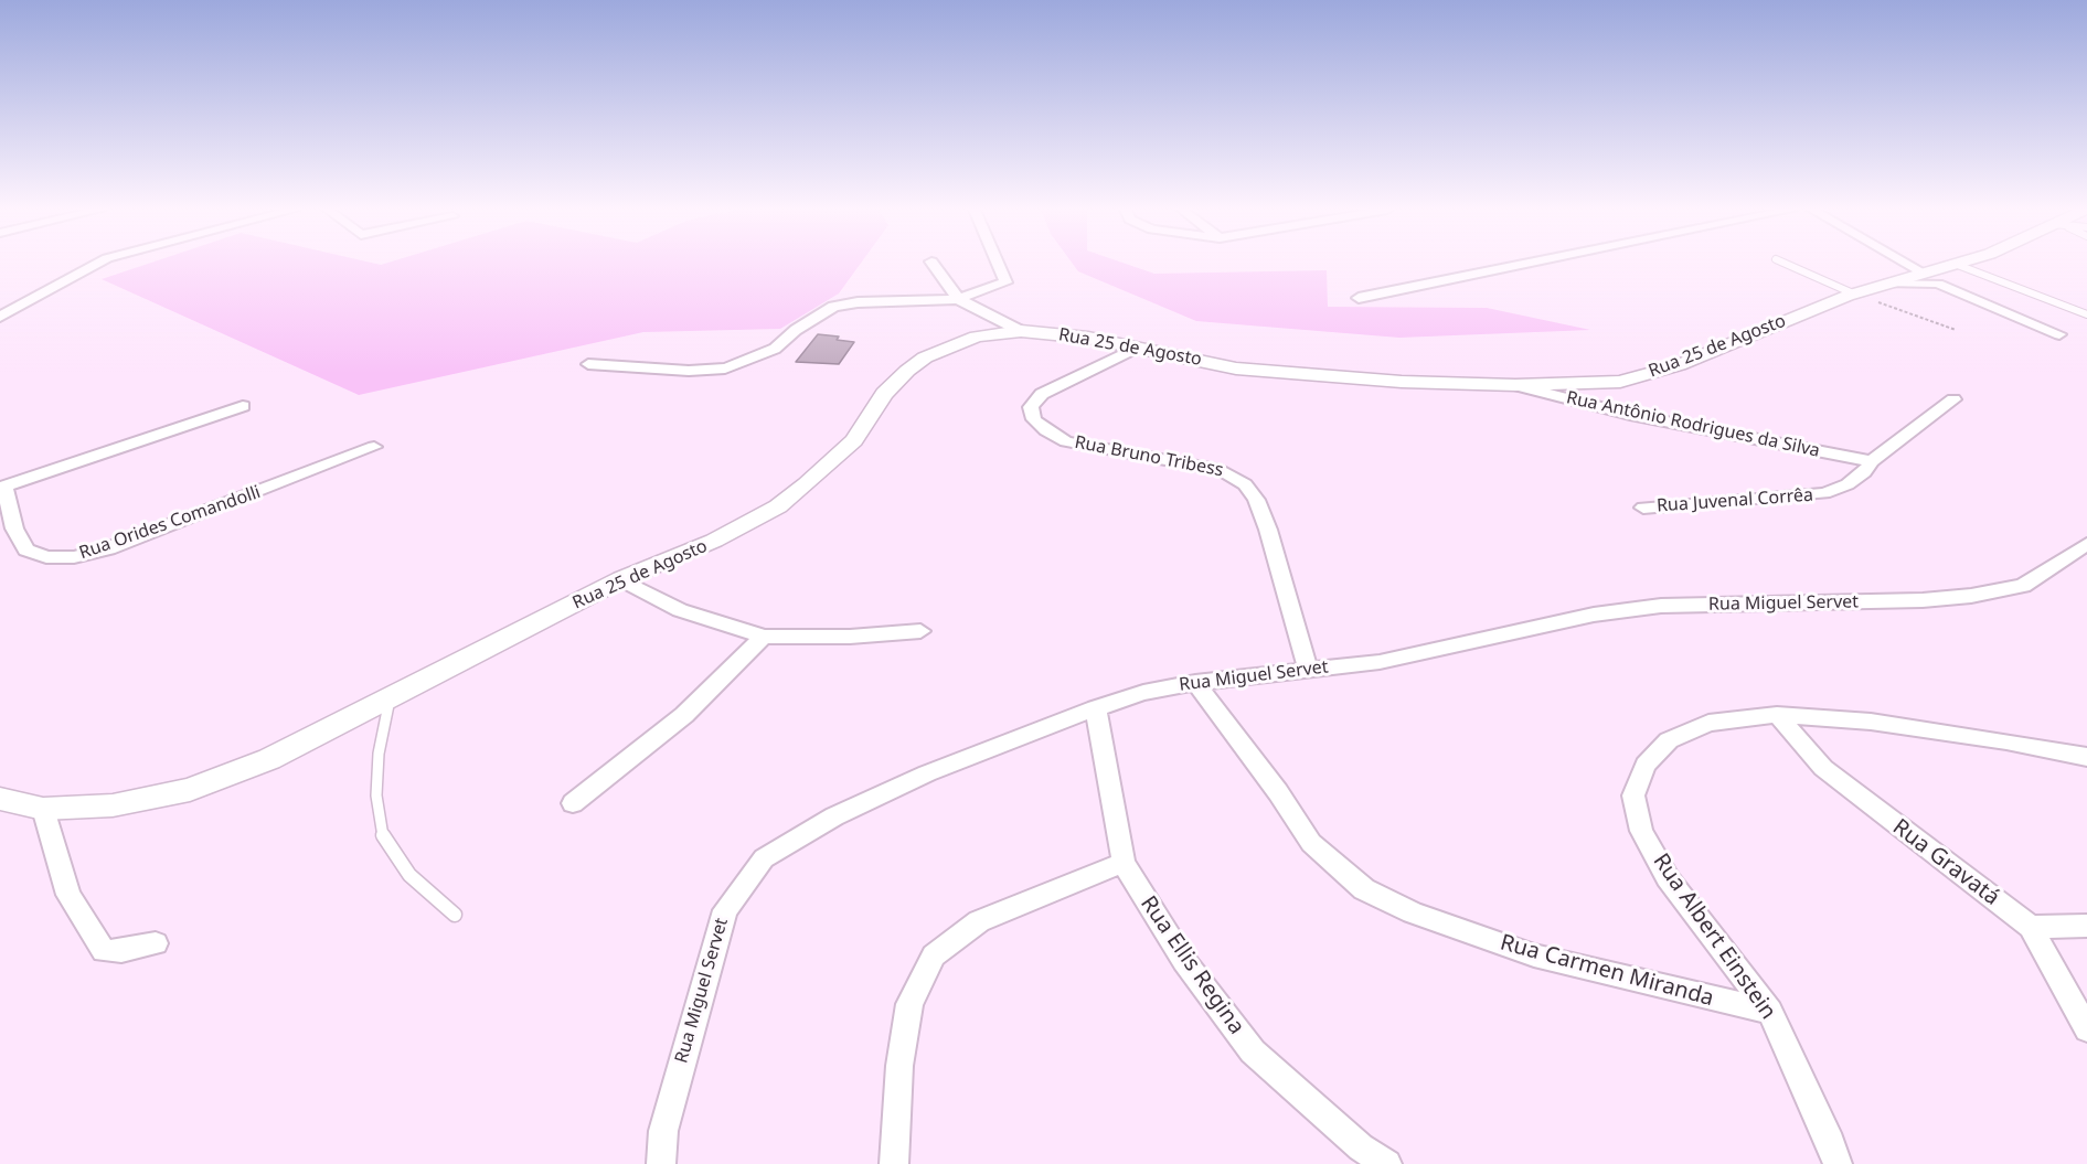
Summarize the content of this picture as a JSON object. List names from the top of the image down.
{
  "streets": {
    "street": [
      "Rua 25 de Agosto",
      "Rua Antônio Rodrigues da Silva",
      "Rua Bruno Tribess",
      "Rua Juvenal Corrêa",
      "Rua Orides Comandolli",
      "Rua Miguel Servet",
      "Rua Gravatá",
      "Rua Albert Einstein",
      "Rua Ellis Regina",
      "Rua Carmen Miranda"
    ]
  },
  "crossings": [
    ["Rua 25 de Agosto", "Rua Antônio Rodrigues da Silva"],
    ["Rua 25 de Agosto", "Rua Bruno Tribess"],
    ["Rua Antônio Rodrigues da Silva", "Rua Juvenal Corrêa"],
    ["Rua Bruno Tribess", "Rua Miguel Servet"],
    ["Rua Miguel Servet", "Rua Ellis Regina"],
    ["Rua Miguel Servet", "Rua Carmen Miranda"],
    ["Rua Gravatá", "Rua Albert Einstein"],
    ["Rua Albert Einstein", "Rua Carmen Miranda"]
  ]
}
